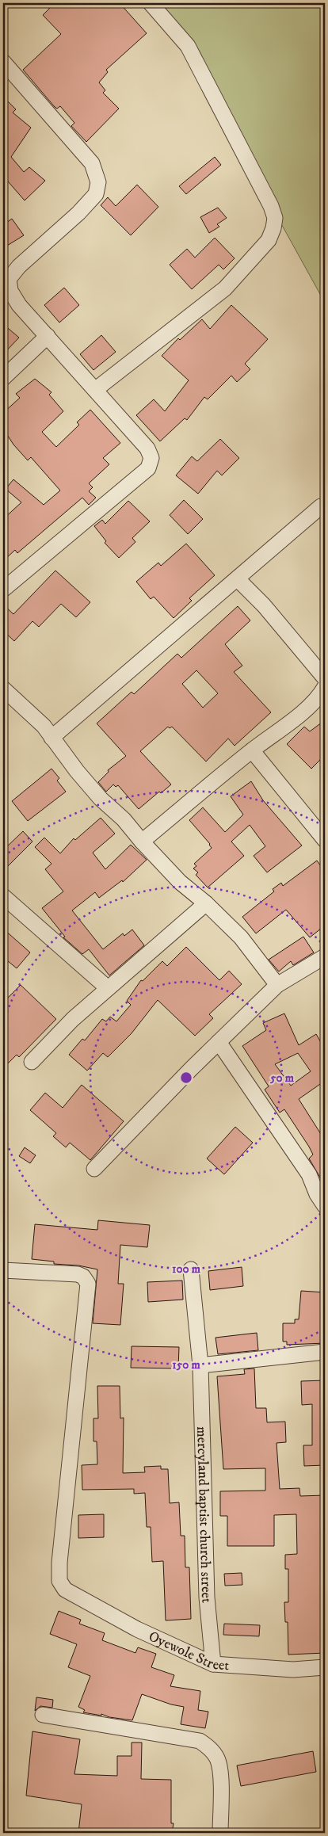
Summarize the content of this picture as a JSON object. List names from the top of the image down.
{
  "streets": {
    "street": ["mercyland baptist church street", "Oyewole Street"]
  },
  "crossings": [
    ["mercyland baptist church street", "Oyewole Street"]
  ],
  "rings": ["50 m", "100 m", "150 m"]
}
